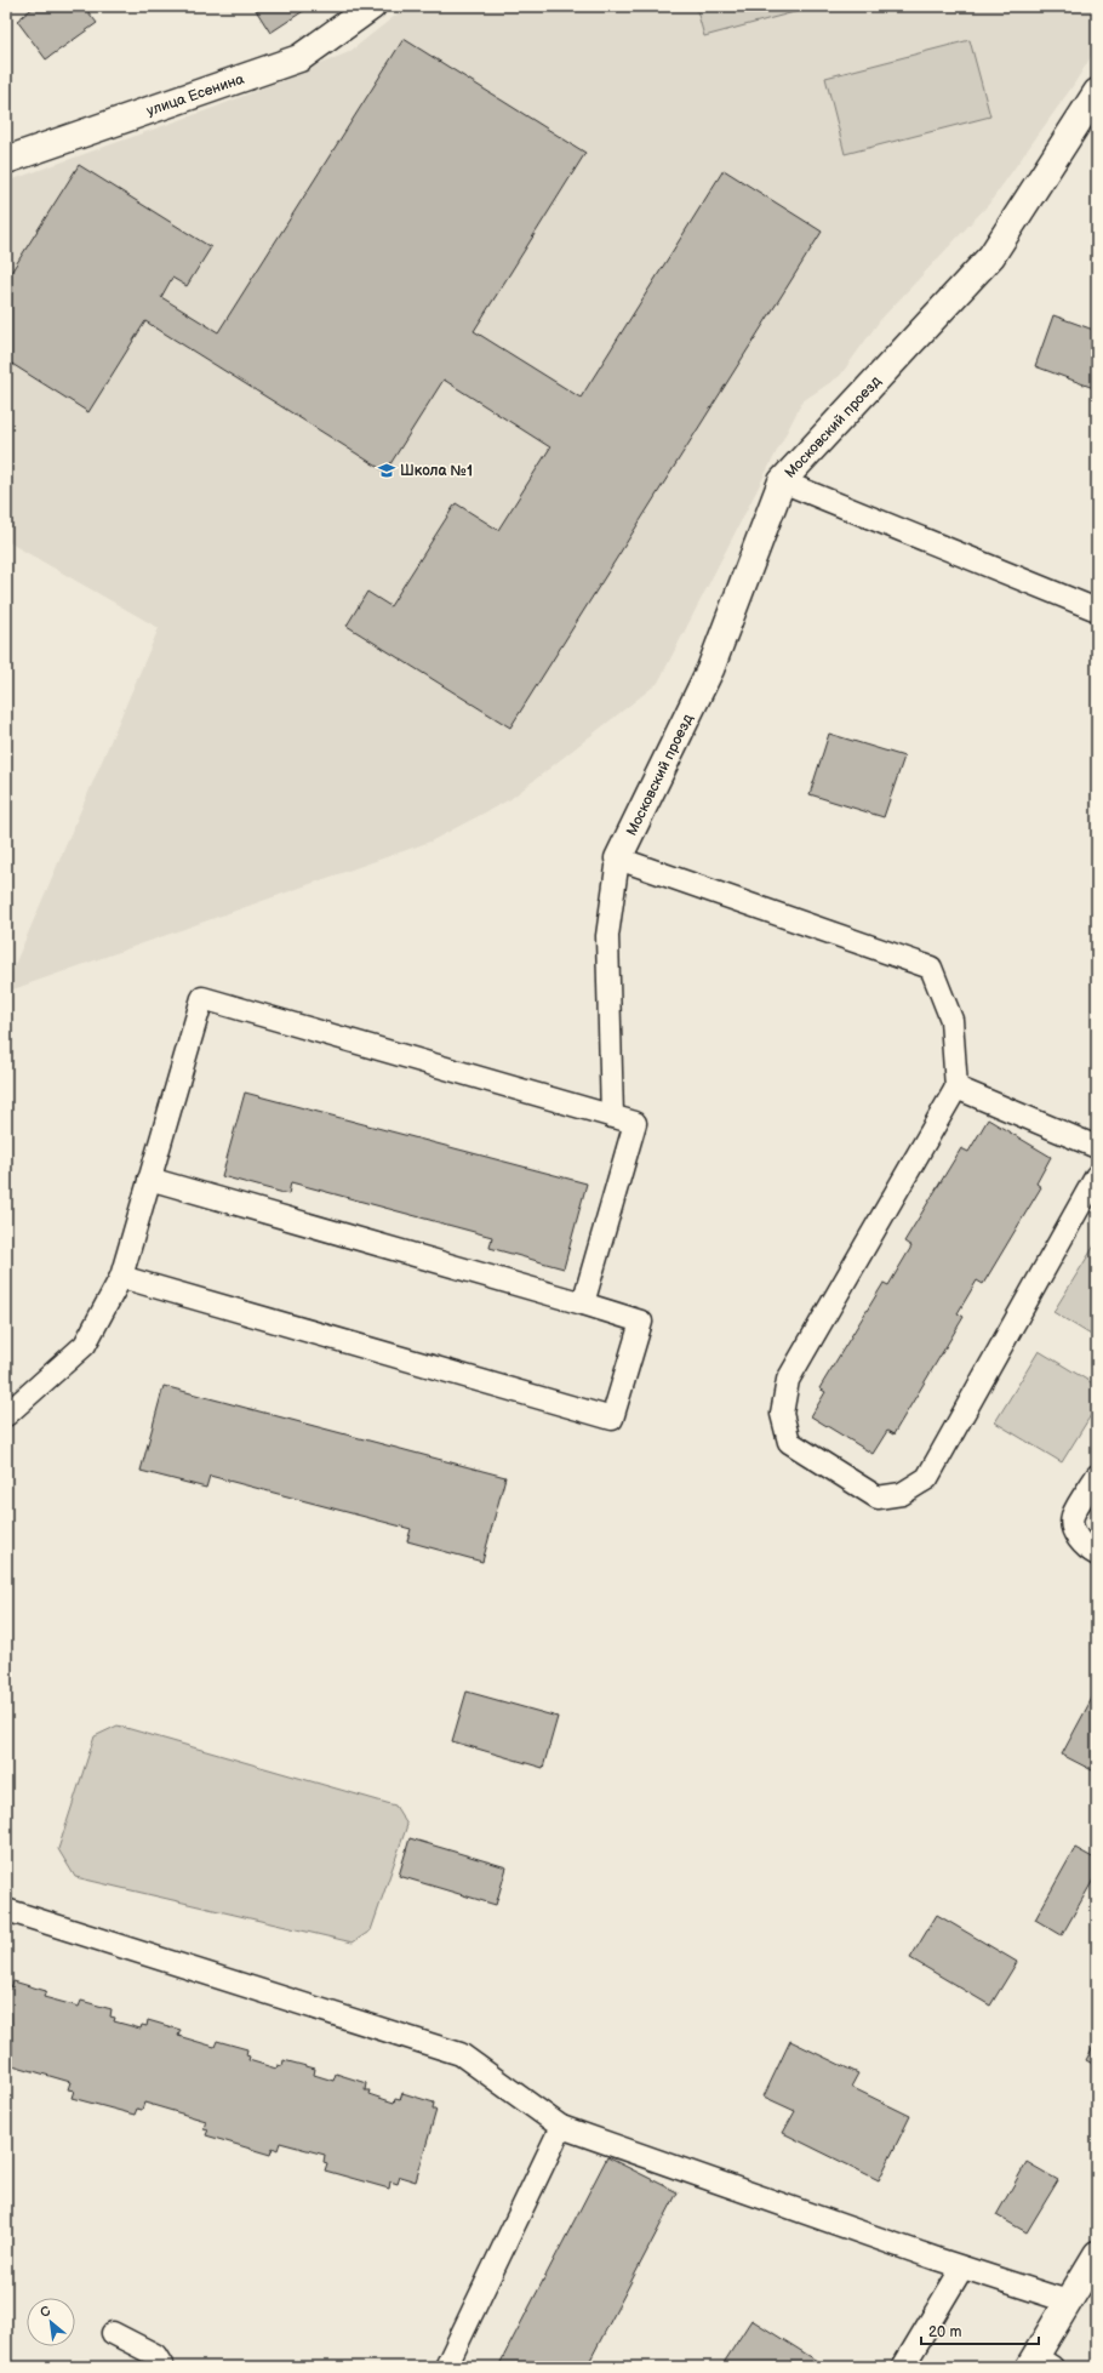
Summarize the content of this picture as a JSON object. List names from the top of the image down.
{
  "streets": {
    "street": ["улица Есенина", "Московский проезд"]
  },
  "places": {
    "school or university": ["Школа №1"]
  },
  "scale_bar": "20 m",
  "north": "top left"
}
